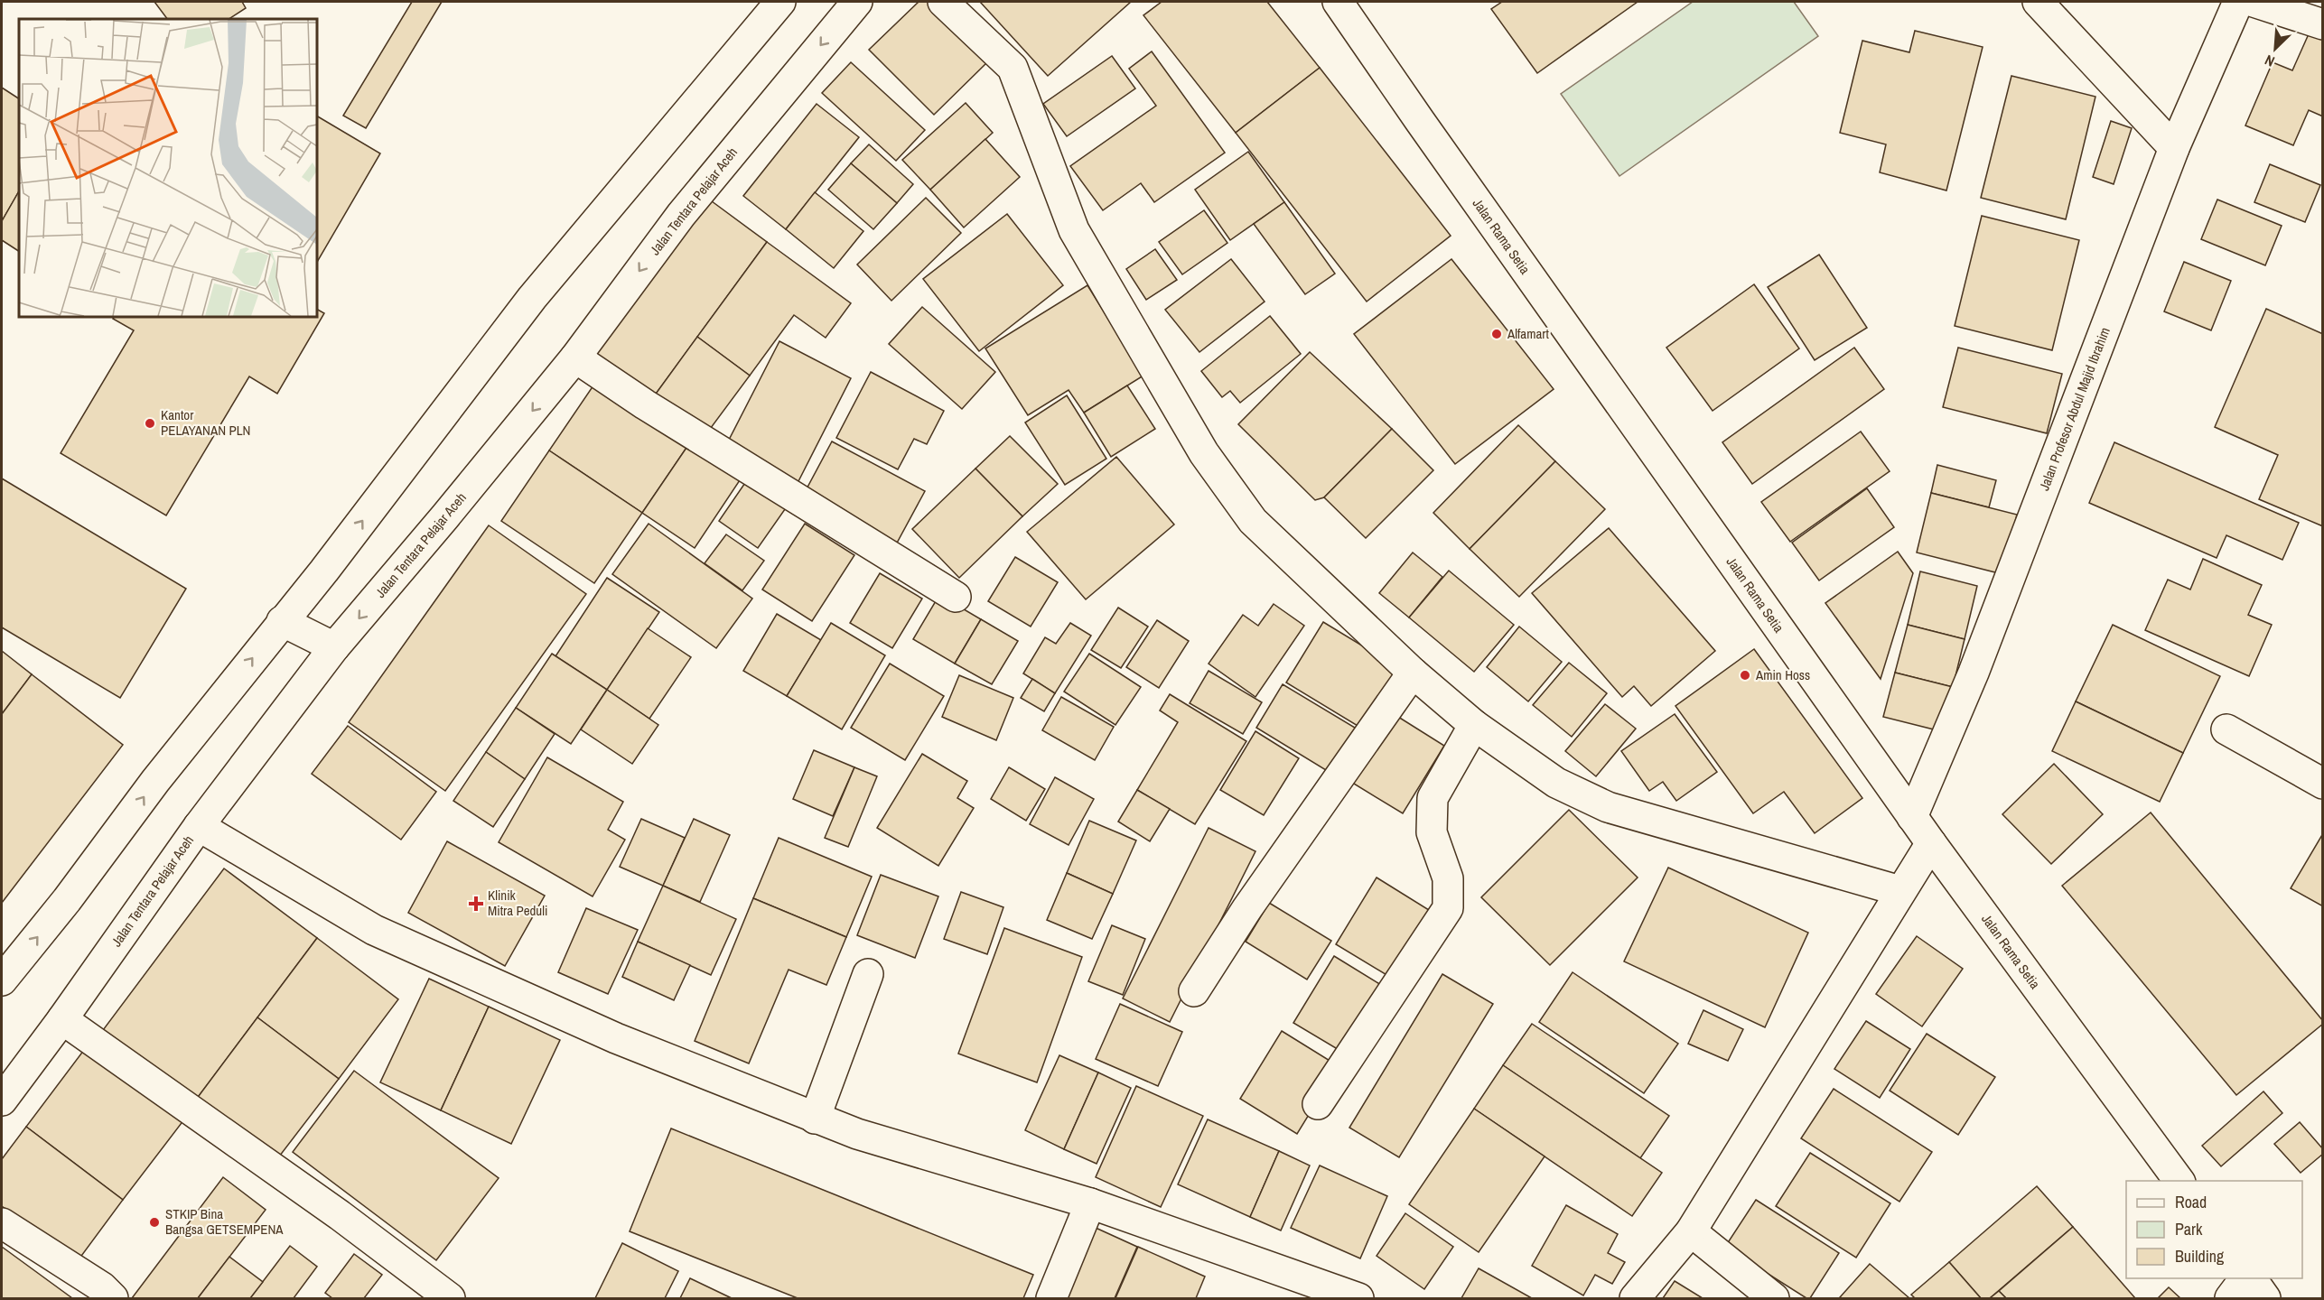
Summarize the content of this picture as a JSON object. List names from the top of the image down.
{
  "streets": {
    "street": ["Jalan Tentara Pelajar Aceh", "Jalan Rama Setia", "Jalan Profesor Abdul Majid Ibrahim"]
  },
  "crossings": [
    ["Jalan Rama Setia", "Jalan Profesor Abdul Majid Ibrahim"]
  ],
  "places": {
    "other": [
      "Alfamart",
      "Kantor PELAYANAN PLN",
      "Amin Hoss",
      "STKIP Bina Bangsa GETSEMPENA"
    ],
    "health": ["Klinik Mitra Peduli"]
  },
  "legend": ["Road", "Park", "Building"],
  "north": "bottom left"
}
